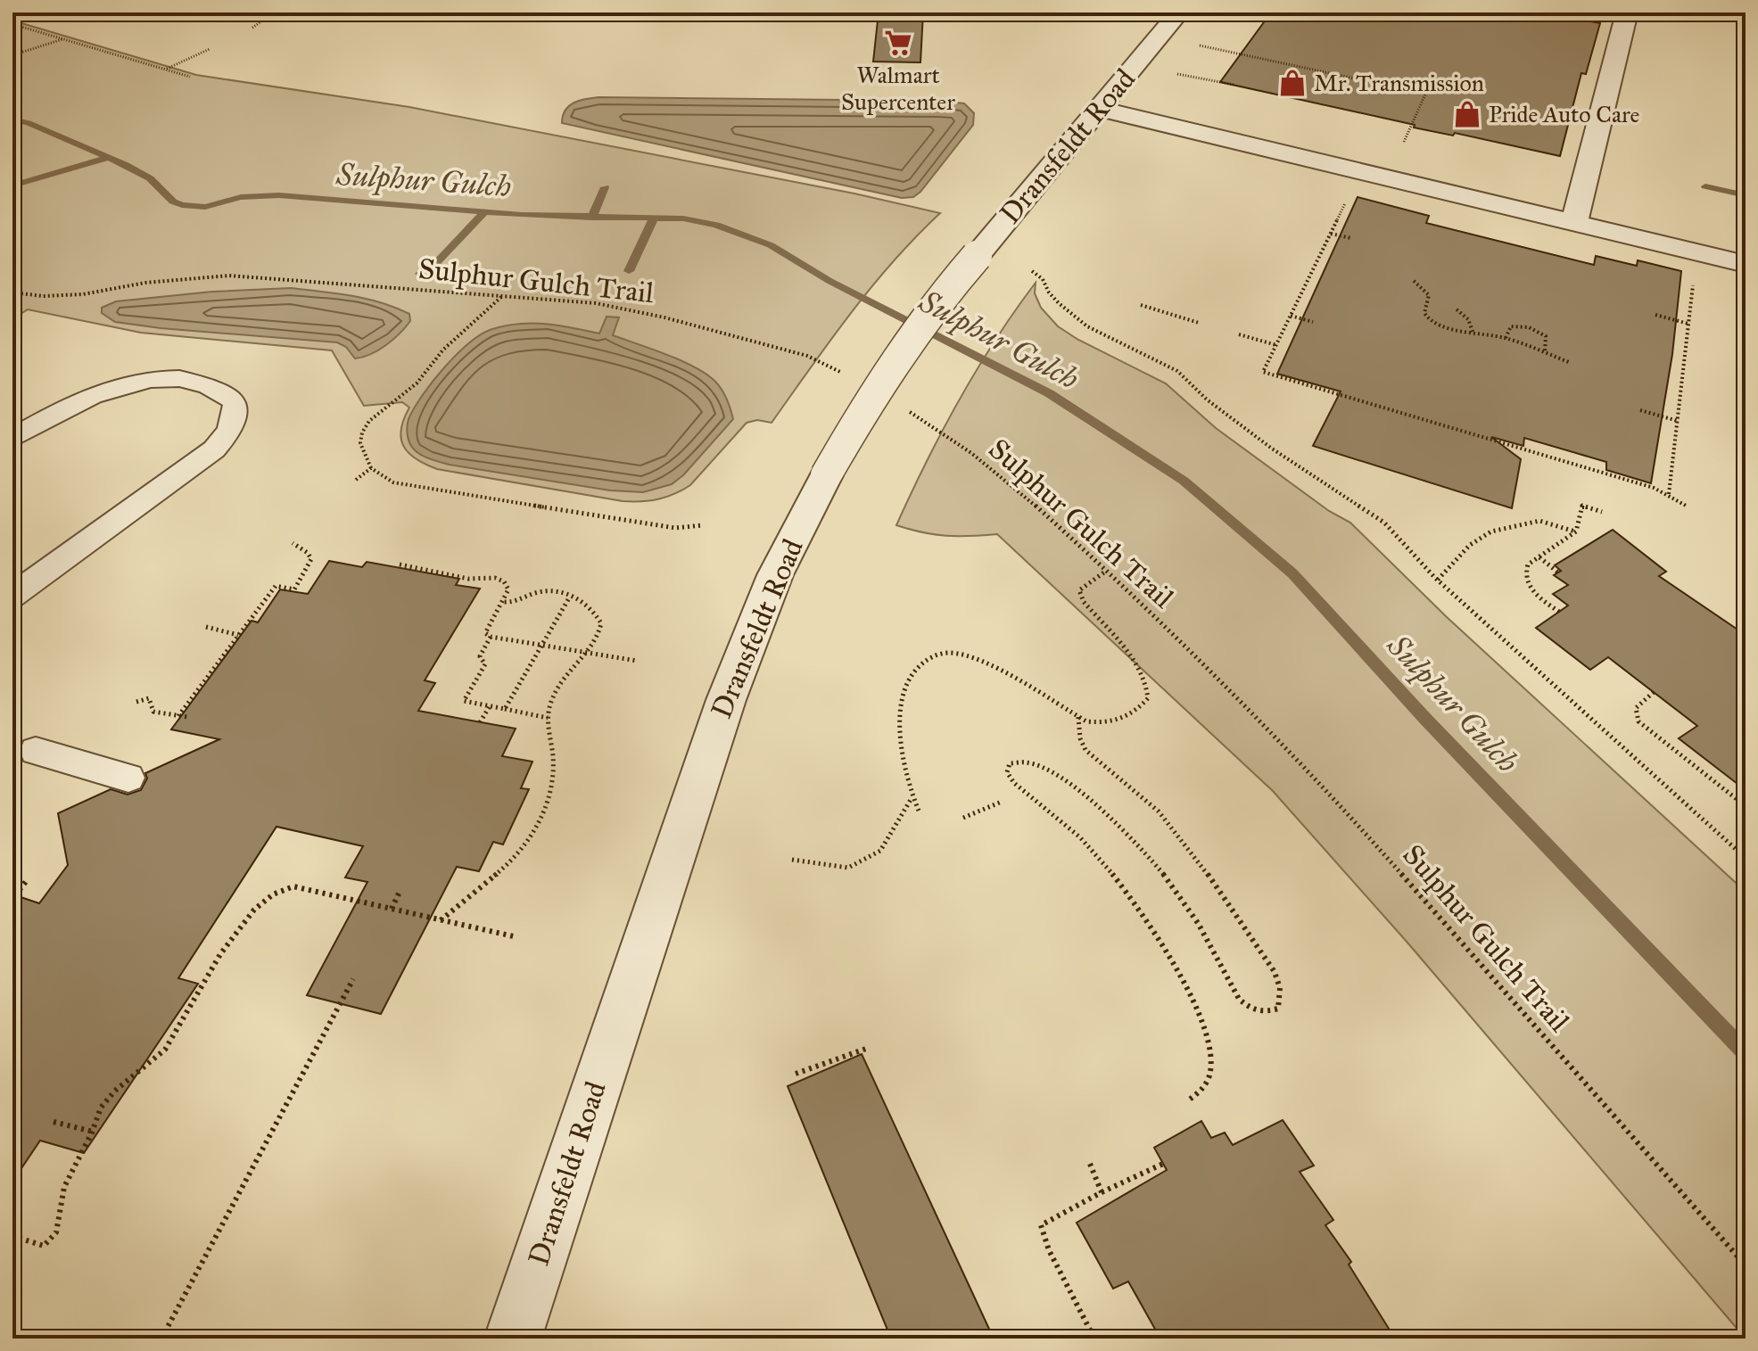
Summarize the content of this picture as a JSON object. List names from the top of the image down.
{
  "streets": {
    "street": ["Dransfeldt Road"],
    "path": ["Sulphur Gulch Trail"]
  },
  "water": ["Sulphur Gulch"],
  "places": {
    "supermarket": ["Walmart Supercenter"],
    "shop": ["Mr. Transmission", "Pride Auto Care"]
  }
}
